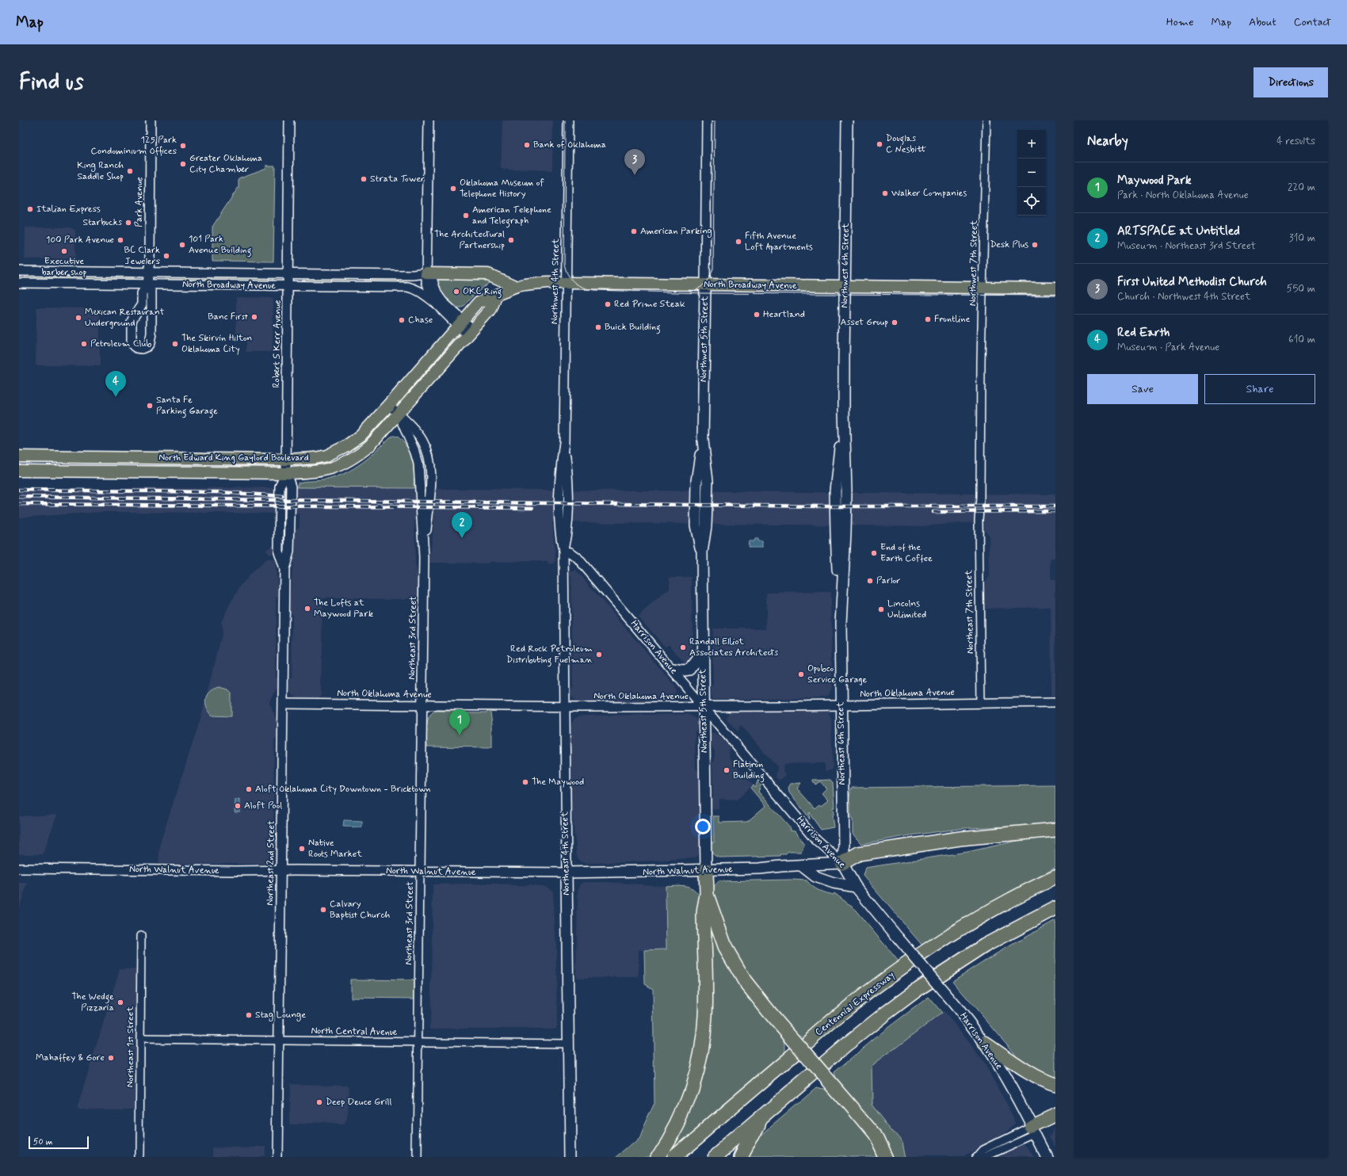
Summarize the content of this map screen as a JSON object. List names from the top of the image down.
{
  "streets": {
    "highway": ["Centennial Expressway"],
    "main road": [
      "Northwest 6th Street",
      "North Broadway Avenue",
      "Northwest 5th Street",
      "North Edward King Gaylord Boulevard",
      "Harrison Avenue",
      "Northeast 5th Street",
      "Northeast 6th Street",
      "Northeast 4th Street",
      "North Walnut Avenue"
    ],
    "street": [
      "Park Avenue",
      "Northwest 7th Street",
      "Northwest 4th Street",
      "Robert S Kerr Avenue",
      "Northeast 7th Street",
      "Northeast 3rd Street",
      "North Oklahoma Avenue",
      "Northeast 2nd Street",
      "North Central Avenue",
      "Northeast 1st Street"
    ]
  },
  "crossings": [
    ["Park Avenue", "North Broadway Avenue"],
    ["Northwest 7th Street", "North Broadway Avenue"],
    ["Northwest 7th Street", "Northeast 7th Street"],
    ["Northwest 6th Street", "North Broadway Avenue"],
    ["Northwest 6th Street", "Northeast 6th Street"],
    ["Northwest 4th Street", "North Broadway Avenue"],
    ["Northwest 4th Street", "Harrison Avenue"],
    ["Northwest 4th Street", "Northeast 4th Street"],
    ["North Broadway Avenue", "Northwest 5th Street"],
    ["North Broadway Avenue", "Robert S Kerr Avenue"],
    ["North Broadway Avenue", "North Edward King Gaylord Boulevard"],
    ["Northwest 5th Street", "Northeast 5th Street"],
    ["Robert S Kerr Avenue", "North Edward King Gaylord Boulevard"],
    ["Robert S Kerr Avenue", "Northeast 2nd Street"],
    ["North Edward King Gaylord Boulevard", "Northeast 3rd Street"],
    ["North Edward King Gaylord Boulevard", "Northeast 2nd Street"],
    ["Northeast 7th Street", "North Oklahoma Avenue"],
    ["Northeast 3rd Street", "North Oklahoma Avenue"],
    ["Northeast 3rd Street", "North Walnut Avenue"],
    ["Northeast 3rd Street", "North Central Avenue"],
    ["Harrison Avenue", "North Oklahoma Avenue"],
    ["Harrison Avenue", "Northeast 5th Street"],
    ["Harrison Avenue", "Northeast 6th Street"],
    ["Harrison Avenue", "Northeast 4th Street"],
    ["Harrison Avenue", "North Walnut Avenue"],
    ["North Oklahoma Avenue", "Northeast 5th Street"],
    ["North Oklahoma Avenue", "Northeast 6th Street"],
    ["North Oklahoma Avenue", "Northeast 4th Street"],
    ["North Oklahoma Avenue", "Northeast 2nd Street"],
    ["Northeast 5th Street", "North Walnut Avenue"],
    ["Northeast 6th Street", "North Walnut Avenue"],
    ["Northeast 4th Street", "North Walnut Avenue"],
    ["Northeast 4th Street", "North Central Avenue"],
    ["Northeast 2nd Street", "North Walnut Avenue"],
    ["Northeast 2nd Street", "North Central Avenue"],
    ["North Central Avenue", "Northeast 1st Street"]
  ],
  "places": [
    "Douglas C Nesbitt",
    "Bank of Oklahoma",
    "125 Park Condominium Offices",
    "Greater Oklahoma City Chamber",
    "King Ranch Saddle Shop",
    "Strata Tower",
    "Oklahoma Museum of Telephone History",
    "Walker Companies",
    "Italian Express",
    "American Telephone and Telegraph",
    "Starbucks",
    "American Parking",
    "100 Park Avenue",
    "The Architectural Partnership",
    "Fifth Avenue Loft Apartments",
    "101 Park Avenue Building",
    "Desk Plus",
    "Executive barber shop",
    "BC Clark Jewelers",
    "OKC Ring",
    "Red Prime Steak",
    "Heartland",
    "Banc First",
    "Mexican Restaurant Underground",
    "Frontline",
    "Chase",
    "Asset Group",
    "Buick Building",
    "Petroleum Club",
    "The Skirvin Hilton Oklahoma City",
    "Santa Fe Parking Garage",
    "End of the Earth Coffee",
    "Parlor",
    "The Lofts at Maywood Park",
    "Lincolns Unlimited",
    "Randall Elliot Associates Architects",
    "Red Rock Petroleum Distributing Fuelman",
    "Opubco Service Garage",
    "Flatiron Building",
    "The Maywood",
    "Aloft Oklahoma City Downtown - Bricktown",
    "Aloft Pool",
    "Native Roots Market",
    "Calvary Baptist Church",
    "The Wedge Pizzaria",
    "Stag Lounge",
    "Mahaffey & Gore",
    "Deep Deuce Grill"
  ],
  "scale_bar": "50 m",
  "page": {
    "header": "Map",
    "nav": [
      "Home",
      "Map",
      "About",
      "Contact"
    ],
    "buttons": [
      "Directions",
      ["Save", "Share"]
    ],
    "title": "Find us",
    "heading": ["Nearby", "4 results"],
    "map_buttons": ["+", "−"],
    "pins": [
      "3",
      "4",
      "2",
      "1"
    ],
    "list": [
      {
        "mark": "1",
        "name": "Maywood Park",
        "note": "Park · North Oklahoma Avenue",
        "value": "220 m"
      },
      {
        "mark": "2",
        "name": "ARTSPACE at Untitled",
        "note": "Museum · Northeast 3rd Street",
        "value": "310 m"
      },
      {
        "mark": "3",
        "name": "First United Methodist Church",
        "note": "Church · Northwest 4th Street",
        "value": "550 m"
      },
      {
        "mark": "4",
        "name": "Red Earth",
        "note": "Museum · Park Avenue",
        "value": "610 m"
      }
    ],
    "scale": "50 m"
  }
}
